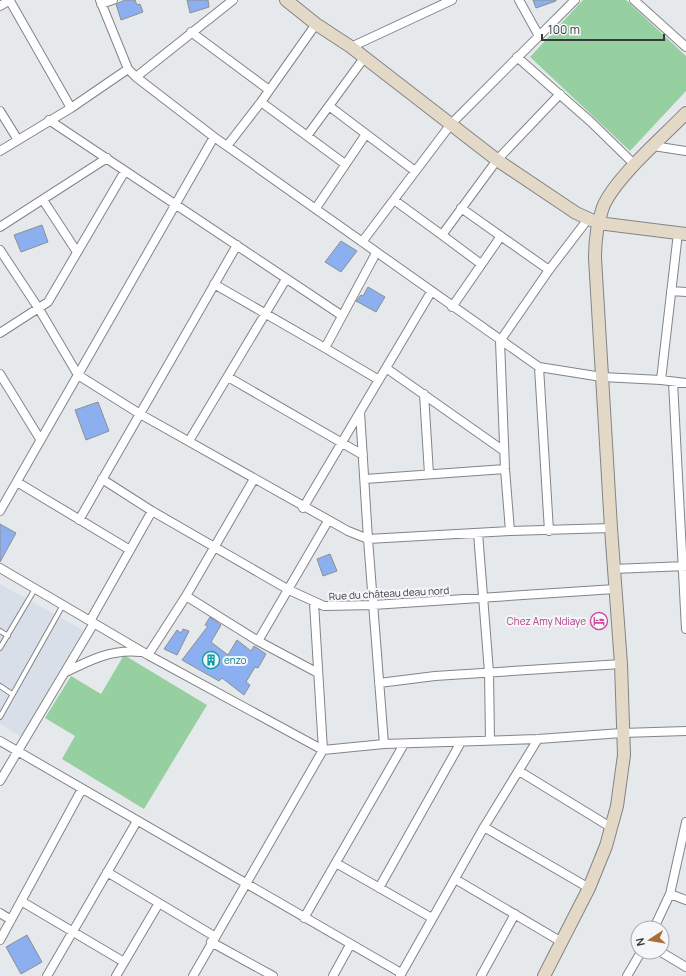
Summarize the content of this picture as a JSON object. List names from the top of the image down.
{
  "streets": {
    "street": ["Rue du château deau nord"]
  },
  "places": {
    "hotel": ["Chez Amy Ndiaye"],
    "building": ["enzo"]
  },
  "scale_bar": "100 m",
  "north": "left"
}
